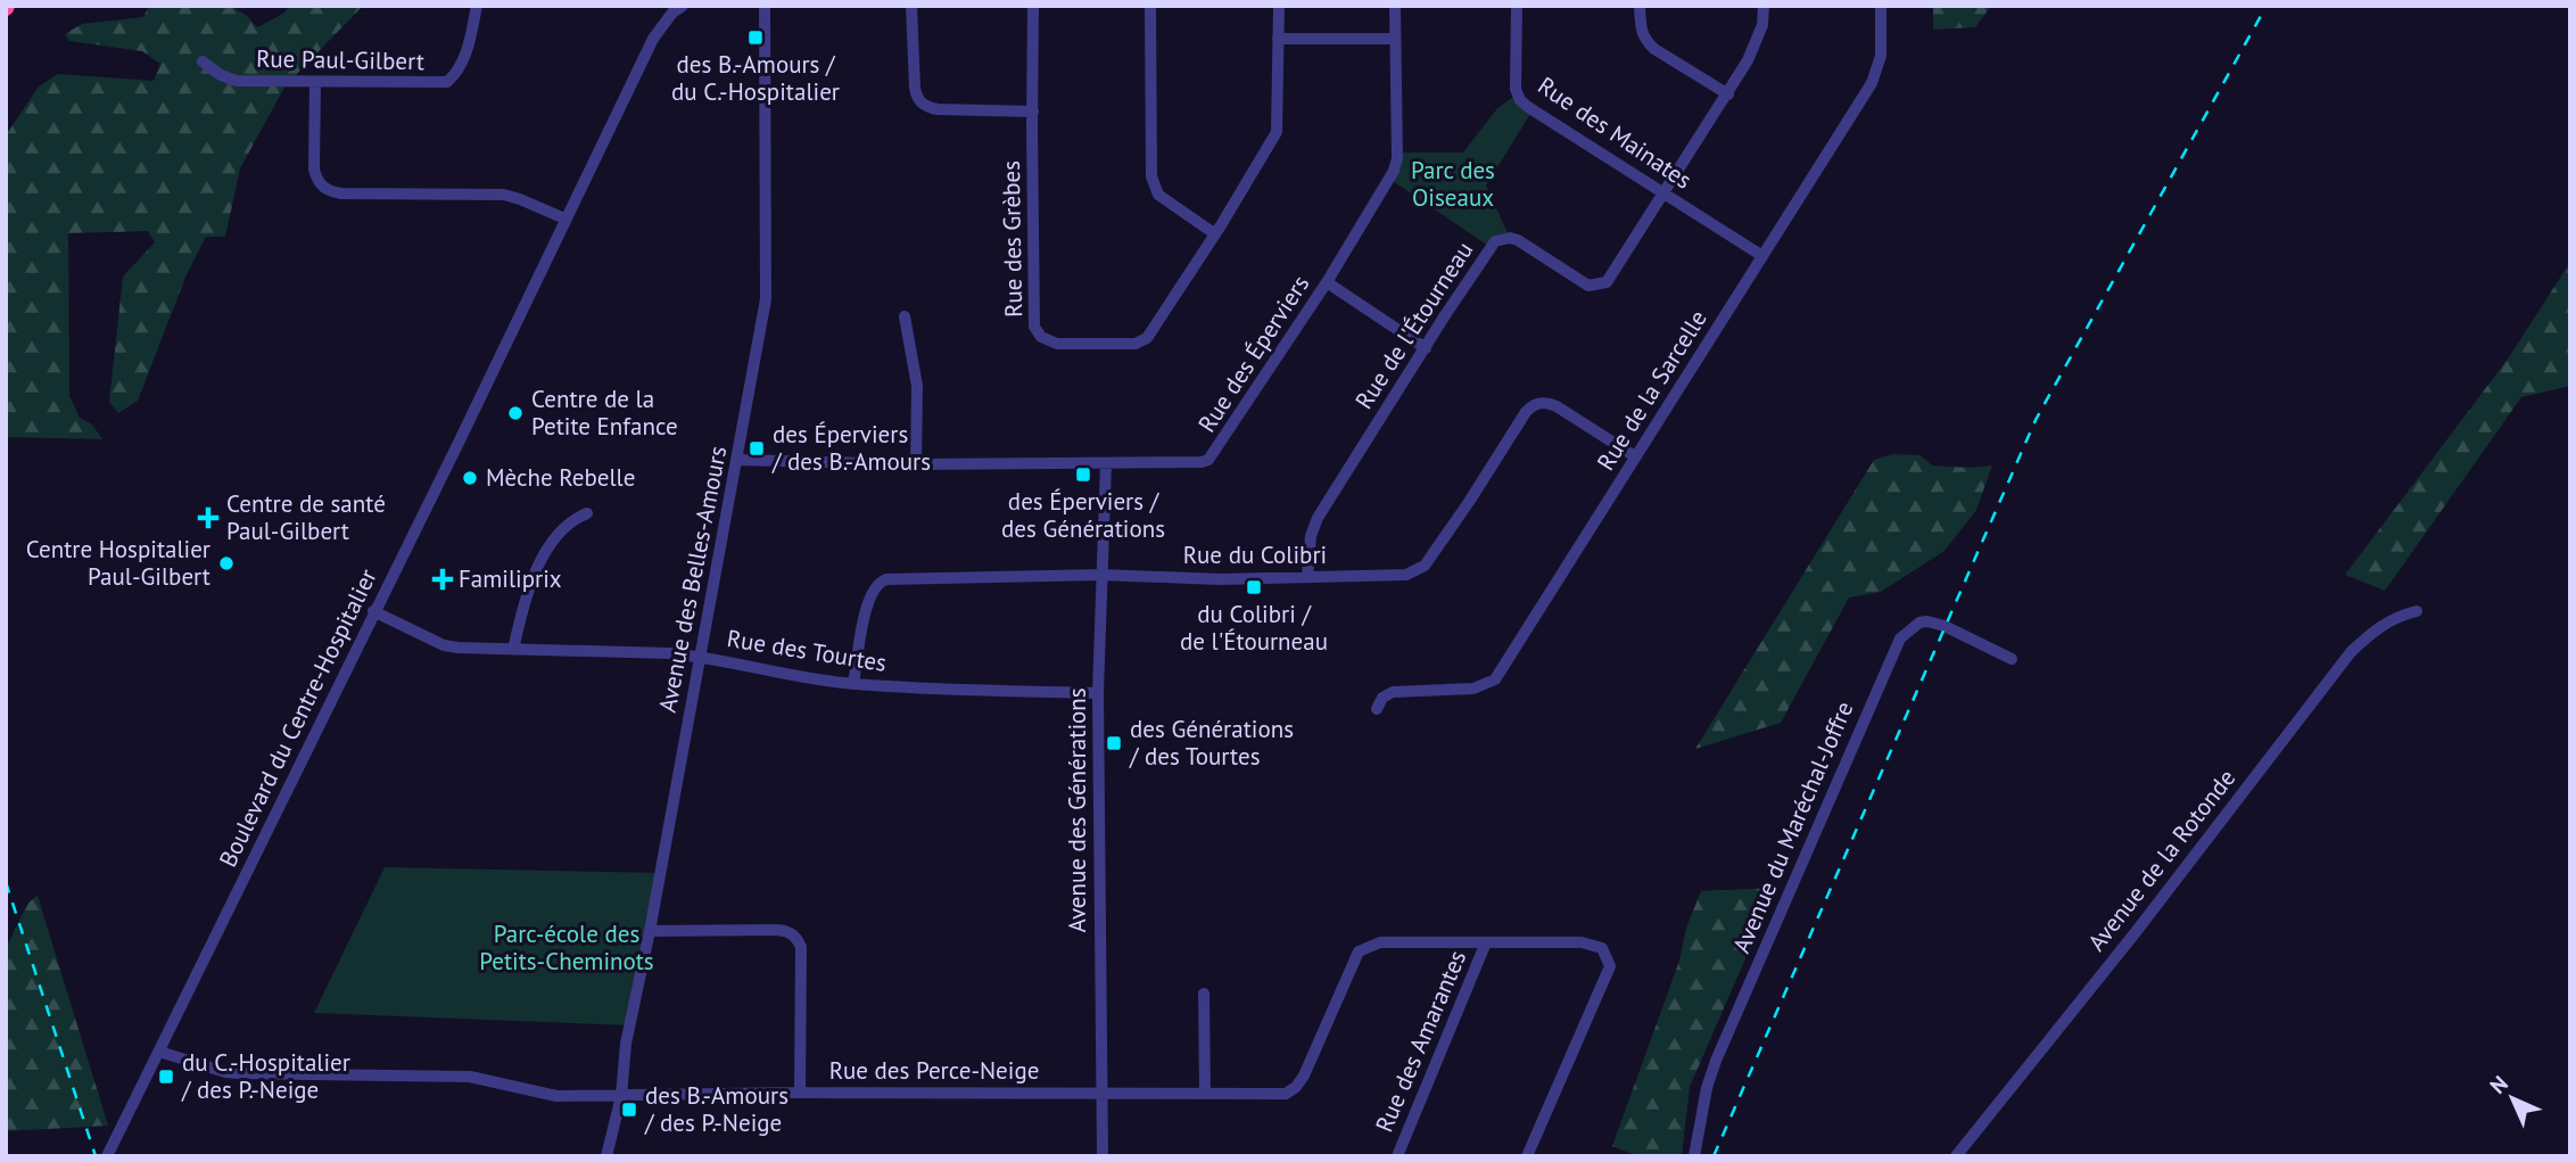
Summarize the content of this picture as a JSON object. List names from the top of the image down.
{
  "streets": {
    "street": [
      "Rue Paul-Gilbert",
      "Rue des Mainates",
      "Rue des Grèbes",
      "Rue de l'Étourneau",
      "Rue des Éperviers",
      "Rue de la Sarcelle",
      "Rue du Colibri",
      "Avenue des Belles-Amours",
      "Rue des Tourtes",
      "Boulevard du Centre-Hospitalier",
      "Avenue des Générations",
      "Avenue du Maréchal-Joffre",
      "Avenue de la Rotonde",
      "Rue des Amarantes",
      "Rue des Perce-Neige"
    ]
  },
  "crossings": [
    ["Rue des Mainates", "Rue de l'Étourneau"],
    ["Rue des Mainates", "Rue de la Sarcelle"],
    ["Rue de l'Étourneau", "Rue du Colibri"],
    ["Rue des Éperviers", "Avenue des Belles-Amours"],
    ["Rue des Éperviers", "Avenue des Générations"],
    ["Rue de la Sarcelle", "Rue du Colibri"],
    ["Rue du Colibri", "Rue des Tourtes"],
    ["Rue du Colibri", "Avenue des Générations"],
    ["Avenue des Belles-Amours", "Rue des Tourtes"],
    ["Avenue des Belles-Amours", "Rue des Perce-Neige"],
    ["Rue des Tourtes", "Boulevard du Centre-Hospitalier"],
    ["Rue des Tourtes", "Avenue des Générations"],
    ["Boulevard du Centre-Hospitalier", "Rue des Perce-Neige"],
    ["Avenue des Générations", "Rue des Perce-Neige"],
    ["Rue des Amarantes", "Rue des Perce-Neige"]
  ],
  "parks": ["Parc des Oiseaux", "Parc-école des Petits-Cheminots"],
  "places": {
    "transit": [
      "des B.-Amours / du C.-Hospitalier",
      "des Éperviers / des B.-Amours",
      "des Éperviers / des Générations",
      "du Colibri / de l'Étourneau",
      "des Générations / des Tourtes",
      "du C.-Hospitalier / des P.-Neige",
      "des B.-Amours / des P.-Neige"
    ],
    "other": ["Centre de la Petite Enfance", "Mèche Rebelle", "Centre Hospitalier Paul-Gilbert"],
    "health": ["Centre de santé Paul-Gilbert", "Familiprix"]
  },
  "north": "top left"
}
